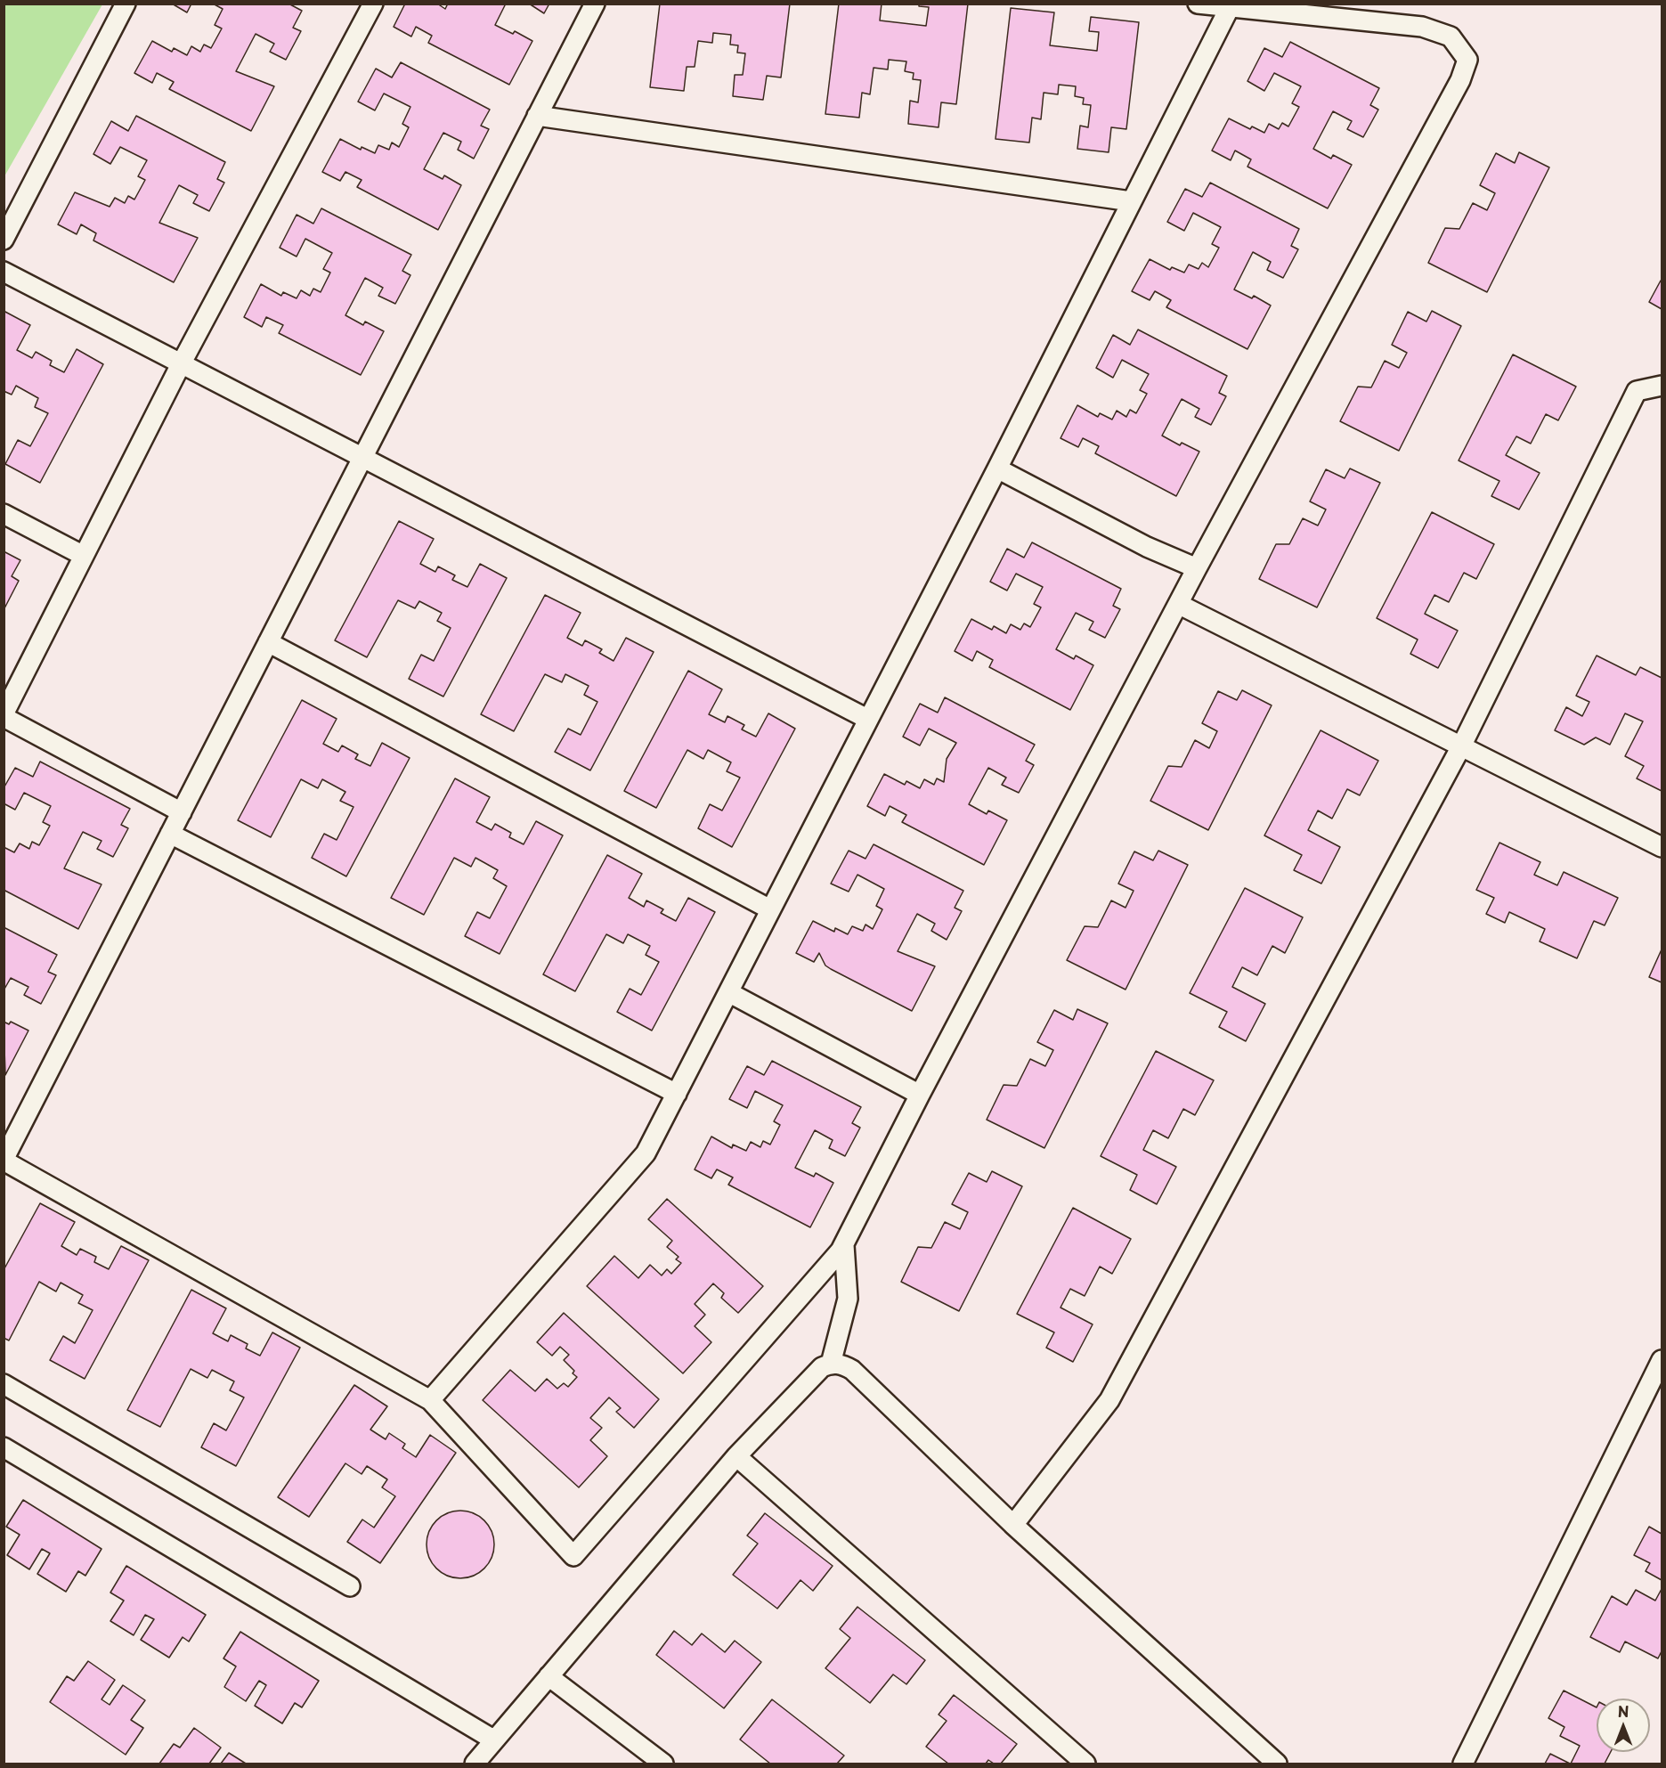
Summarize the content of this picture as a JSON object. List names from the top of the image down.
{
  "north": "top"
}
